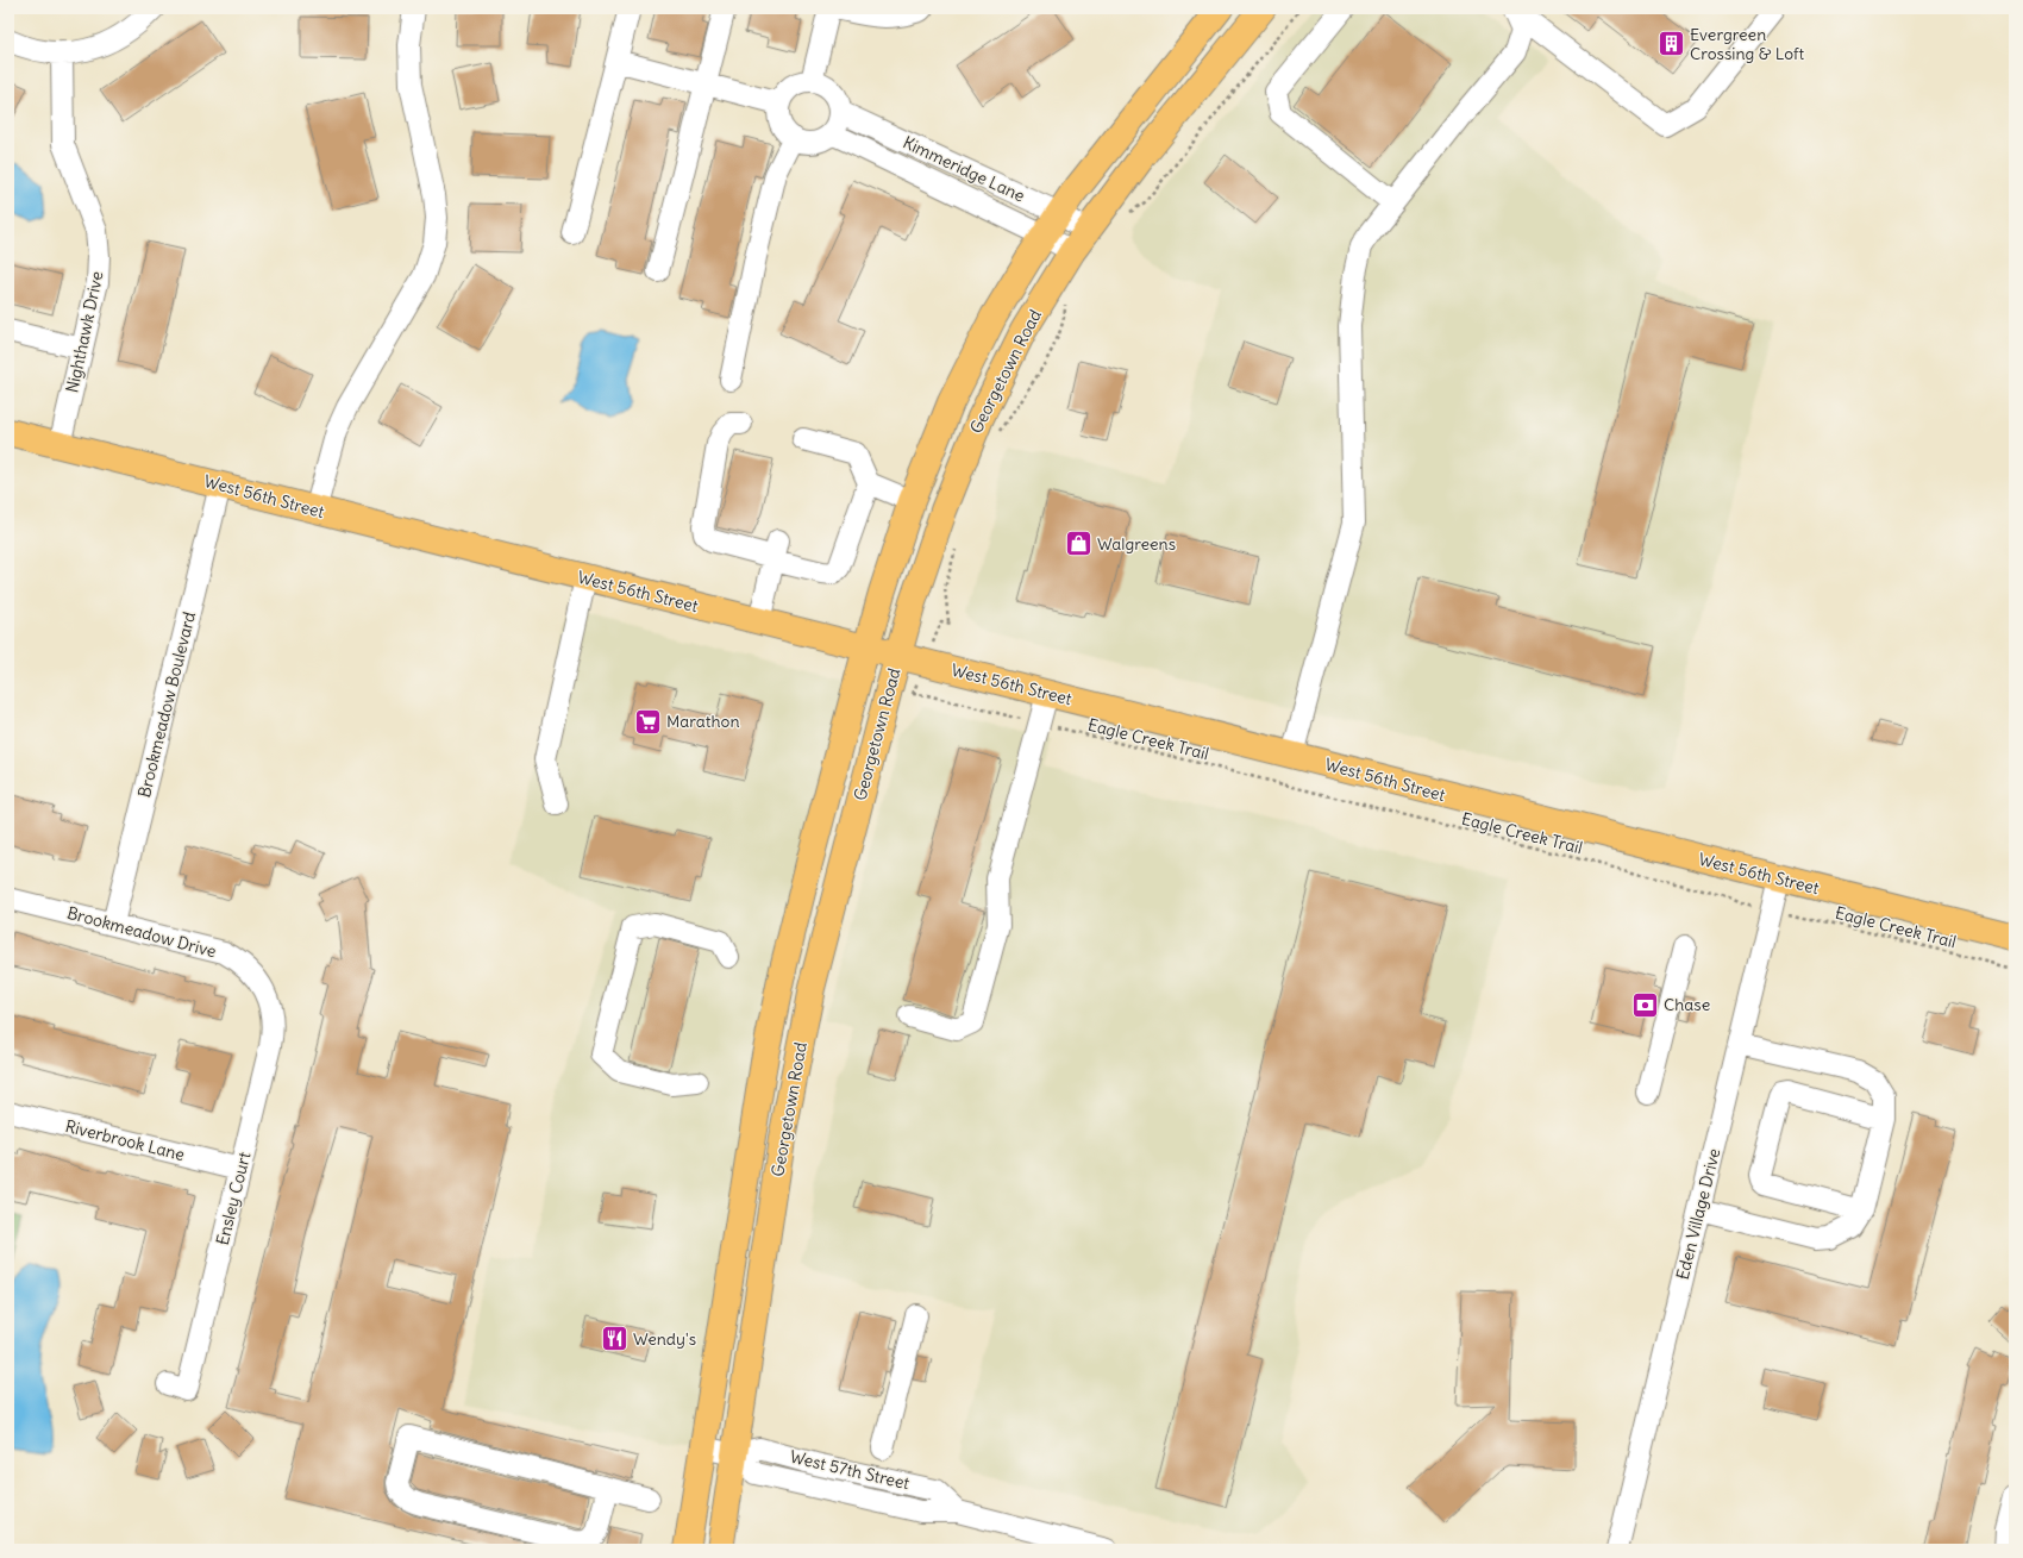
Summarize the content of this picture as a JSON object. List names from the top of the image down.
{
  "streets": {
    "main road": ["Georgetown Road", "West 56th Street"],
    "street": [
      "Kimmeridge Lane",
      "Nighthawk Drive",
      "Brookmeadow Boulevard",
      "Brookmeadow Drive",
      "Riverbrook Lane",
      "Ensley Court",
      "Eden Village Drive",
      "West 57th Street"
    ],
    "path": ["Eagle Creek Trail"]
  },
  "crossings": [
    ["Kimmeridge Lane", "Georgetown Road"],
    ["Nighthawk Drive", "West 56th Street"],
    ["Georgetown Road", "West 56th Street"],
    ["Georgetown Road", "West 57th Street"],
    ["West 56th Street", "Brookmeadow Boulevard"],
    ["West 56th Street", "Eden Village Drive"],
    ["Brookmeadow Boulevard", "Brookmeadow Drive"],
    ["Eagle Creek Trail", "Eden Village Drive"],
    ["Brookmeadow Drive", "Ensley Court"],
    ["Riverbrook Lane", "Ensley Court"]
  ],
  "places": {
    "building": ["Evergreen Crossing & Loft"],
    "shop": ["Walgreens"],
    "supermarket": ["Marathon"],
    "bank": ["Chase"],
    "restaurant": ["Wendy's"]
  }
}
